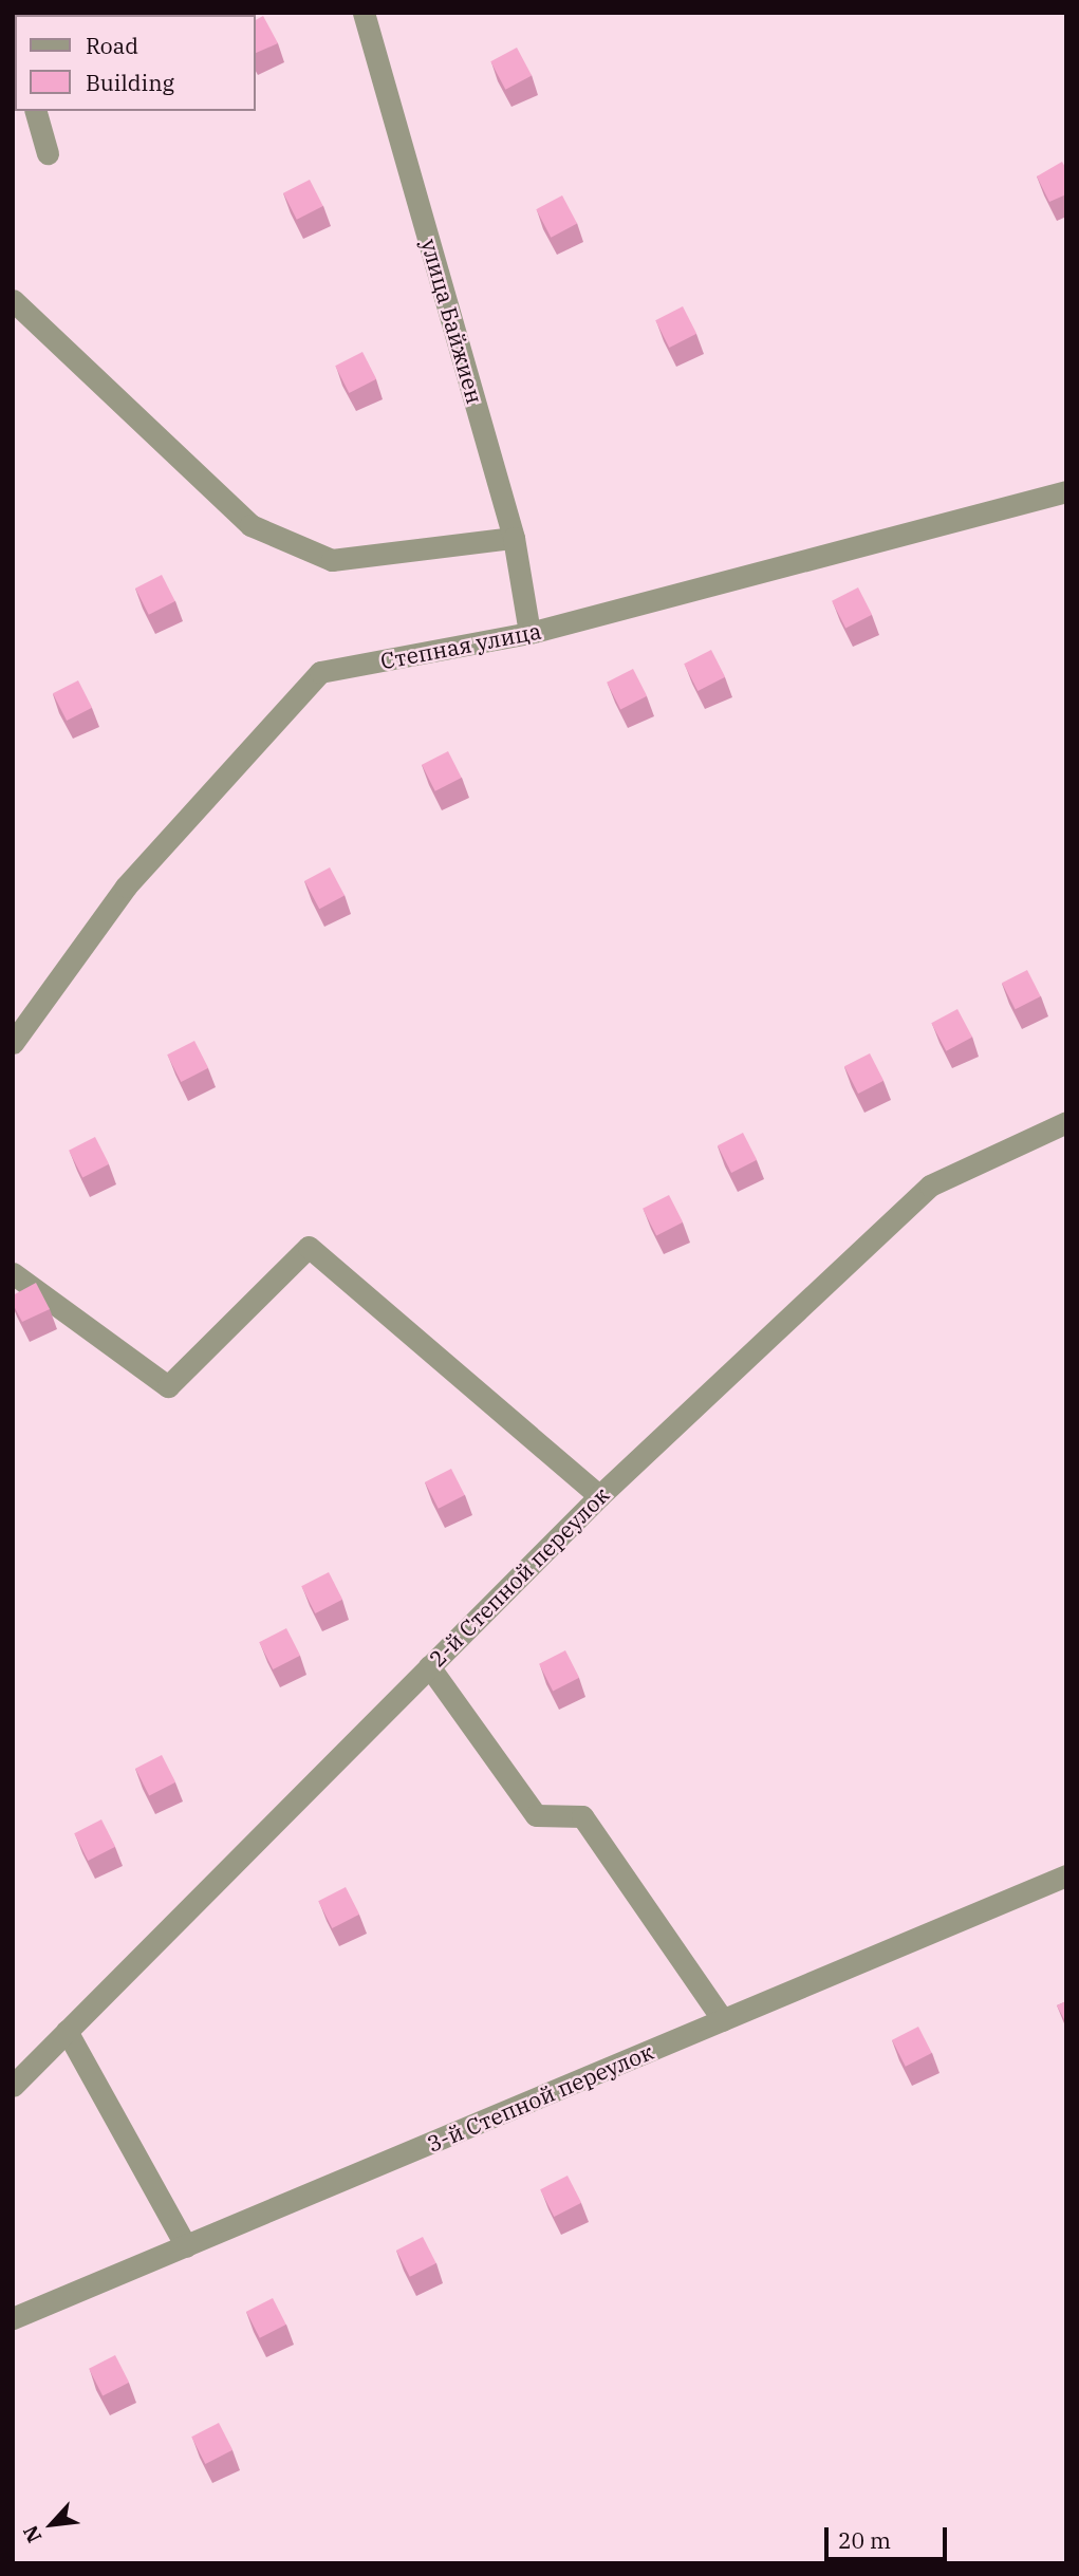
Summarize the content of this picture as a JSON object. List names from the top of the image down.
{
  "streets": {
    "street": [
      "улица Байжиен",
      "Степная улица",
      "2-й Степной переулок",
      "3-й Степной переулок"
    ]
  },
  "crossings": [
    ["улица Байжиен", "Степная улица"]
  ],
  "legend": ["Road", "Building"],
  "scale_bar": "20 m",
  "north": "bottom left"
}
